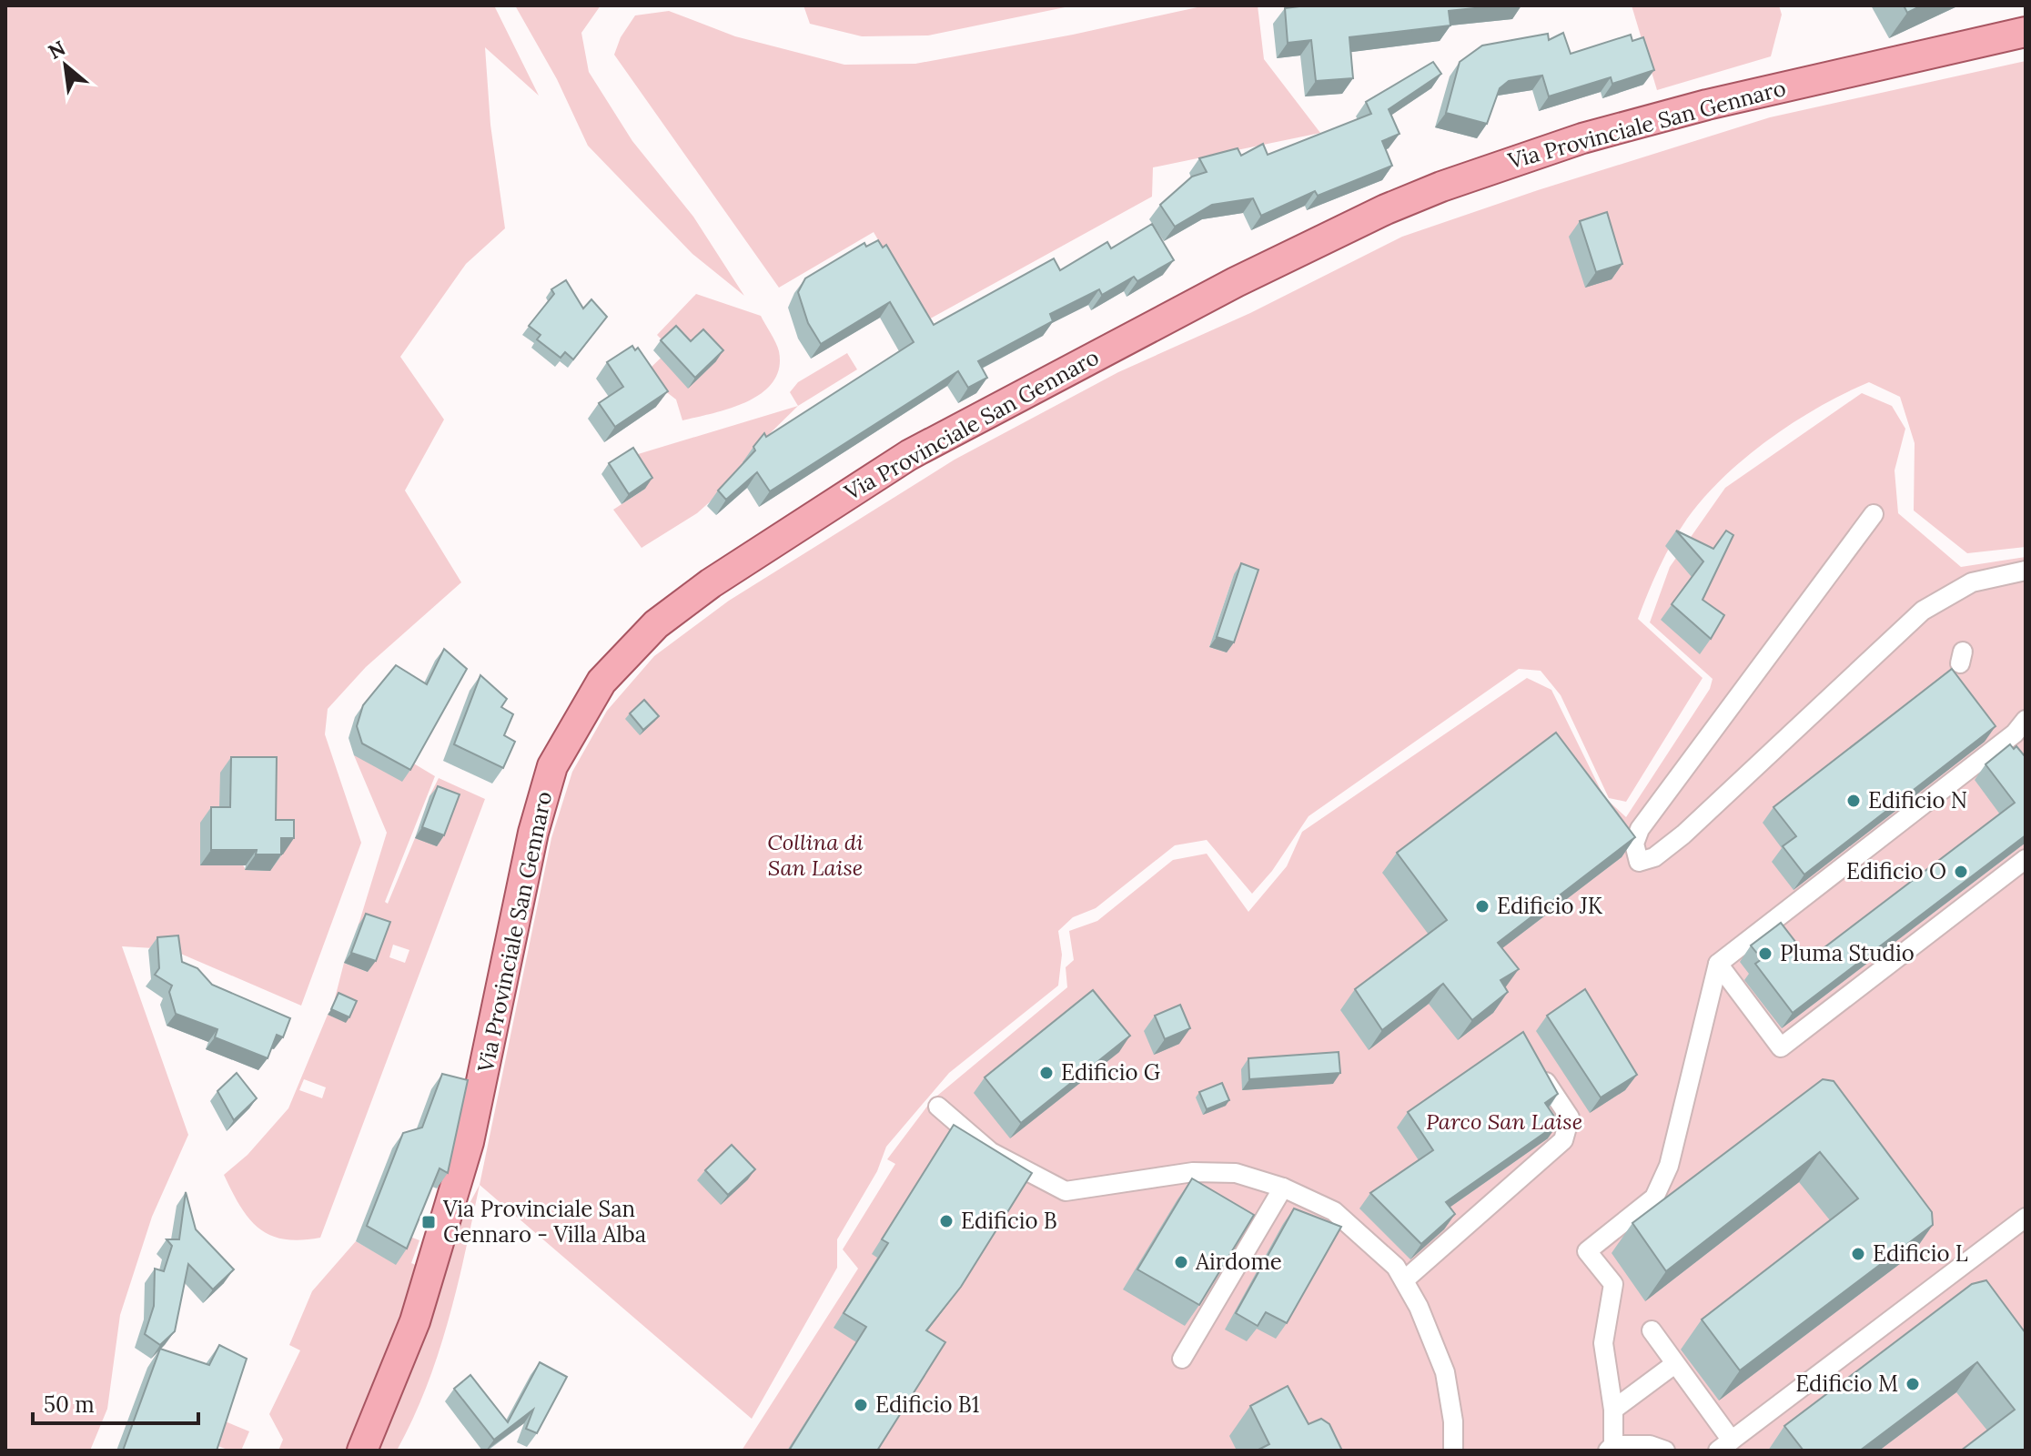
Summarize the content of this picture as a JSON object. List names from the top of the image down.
{
  "streets": {
    "main road": ["Via Provinciale San Gennaro"]
  },
  "parks": ["Collina di San Laise", "Parco San Laise"],
  "places": {
    "other": [
      "Edificio N",
      "Edificio O",
      "Edificio JK",
      "Pluma Studio",
      "Edificio G",
      "Edificio B",
      "Edificio L",
      "Airdome",
      "Edificio M",
      "Edificio B1"
    ],
    "transit": ["Via Provinciale San Gennaro - Villa Alba"]
  },
  "scale_bar": "50 m",
  "north": "top left"
}
